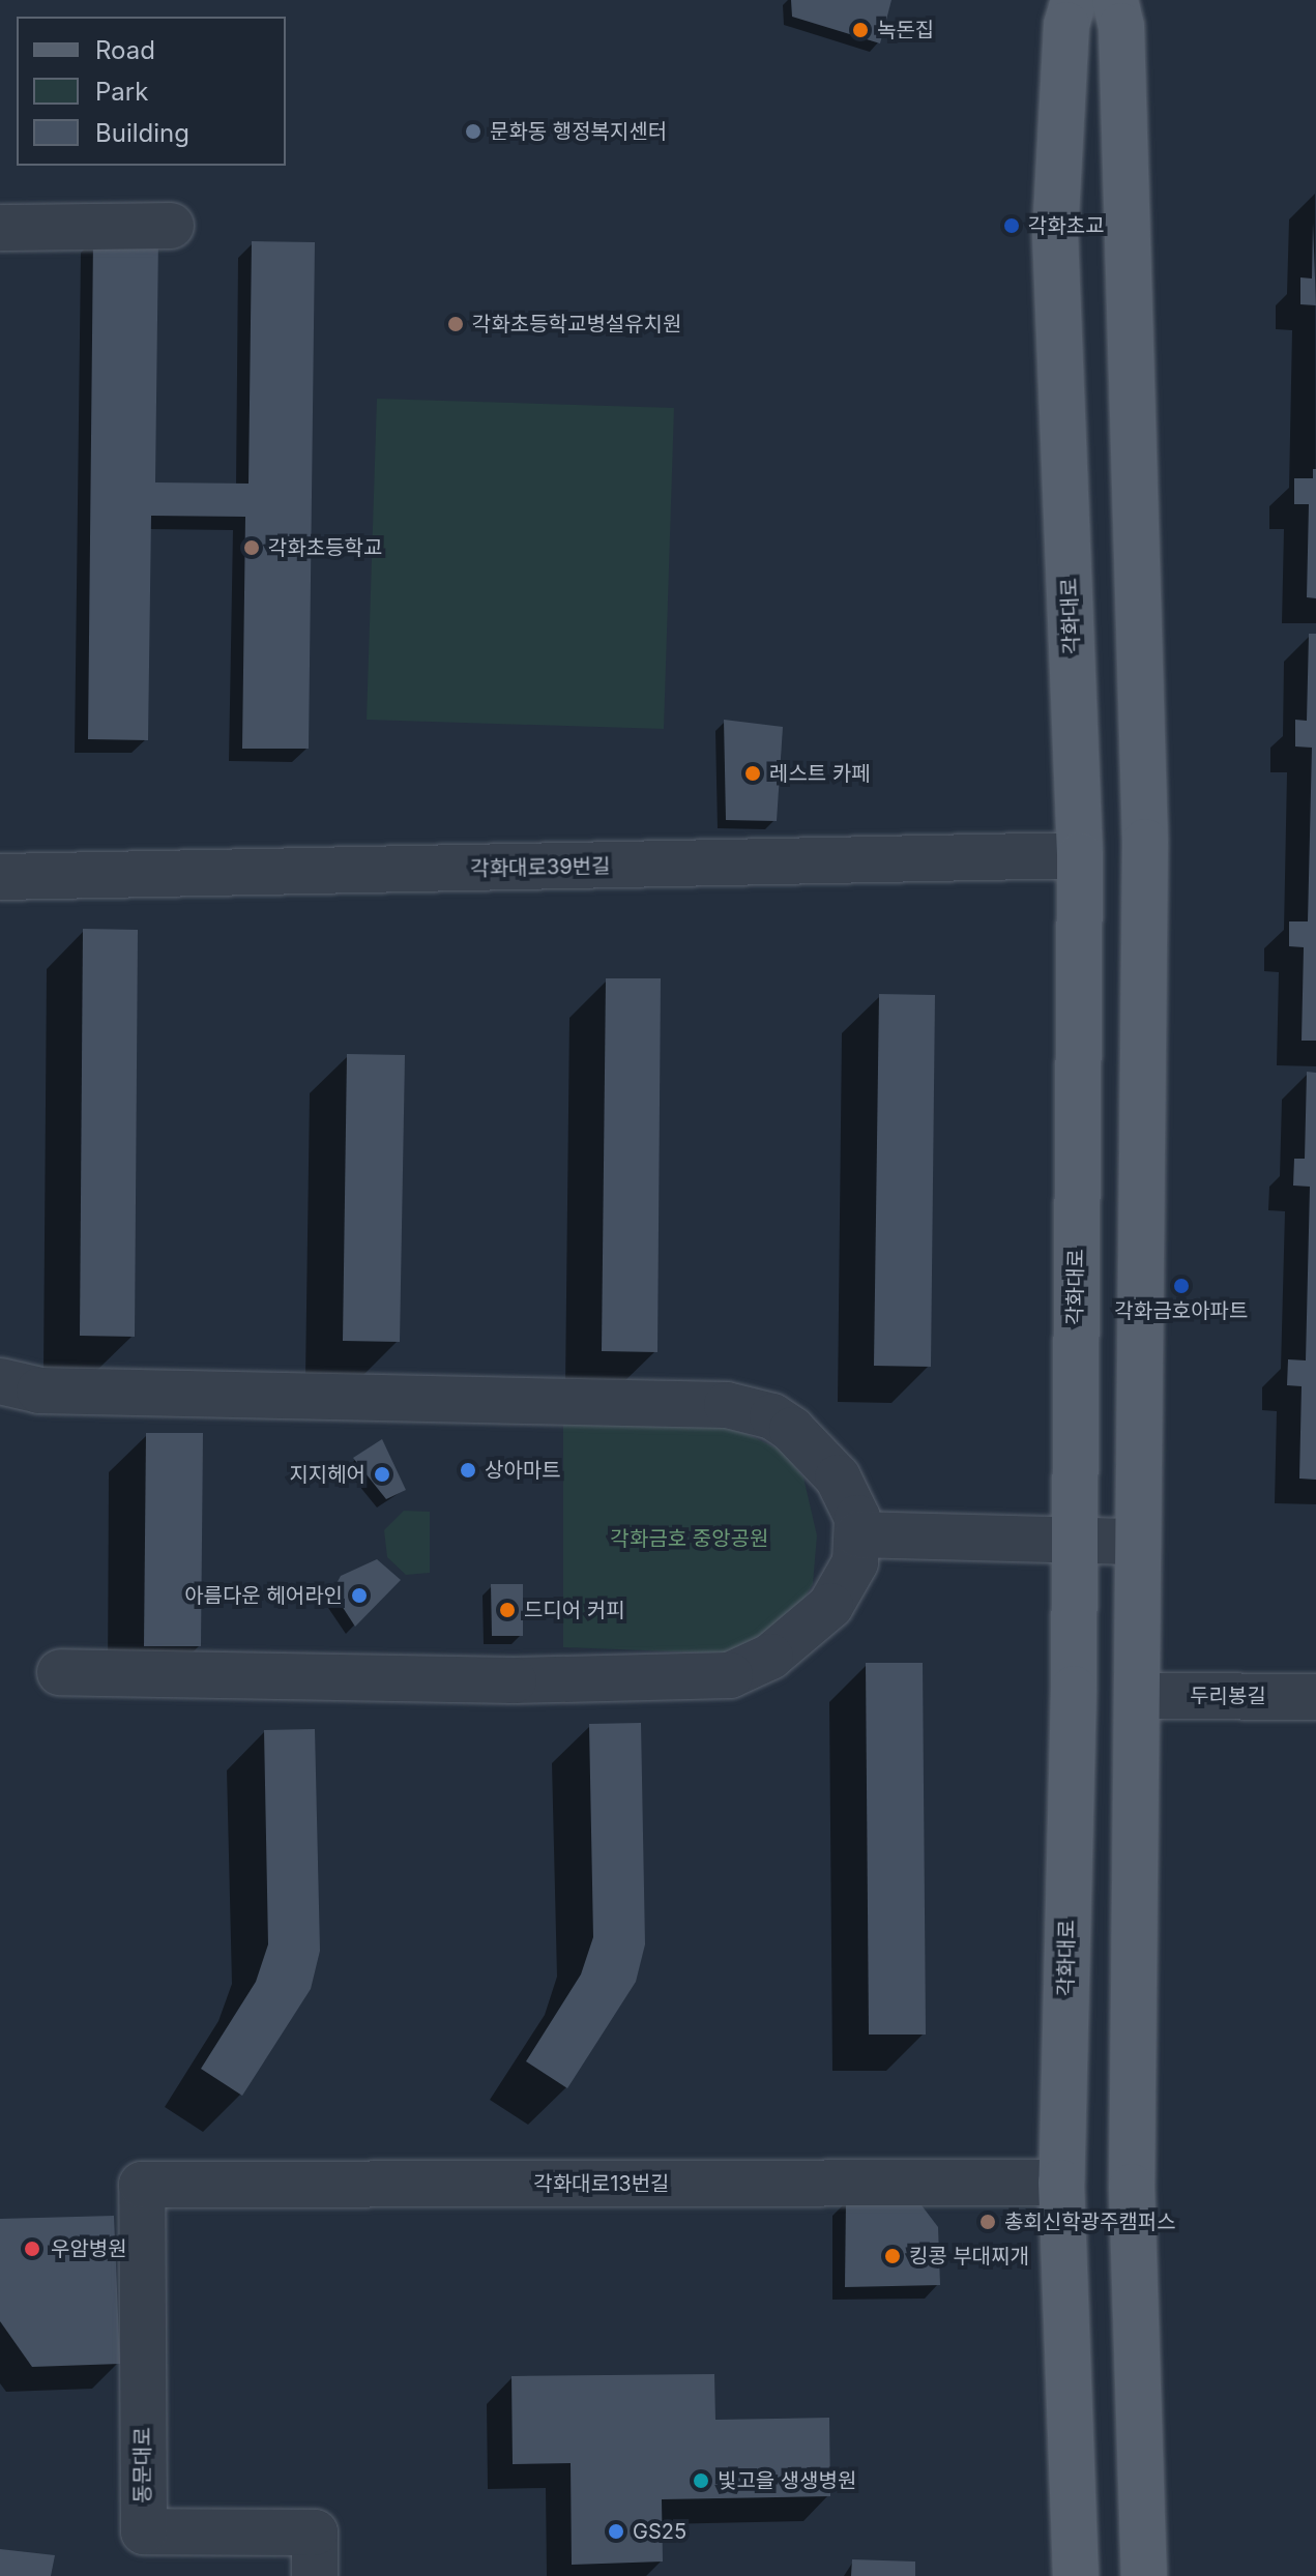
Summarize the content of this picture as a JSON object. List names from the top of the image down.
{
  "streets": {
    "main road": ["각화대로"],
    "street": [
      "각화대로39번길",
      "두리봉길",
      "각화대로13번길",
      "동문대로"
    ]
  },
  "crossings": [
    ["각화대로", "각화대로39번길"],
    ["각화대로", "각화대로13번길"],
    ["각화대로13번길", "동문대로"]
  ],
  "parks": ["각화금호 중앙공원"],
  "places": [
    "녹돈집",
    "문화동 행정복지센터",
    "각화초교",
    "각화초등학교병설유치원",
    "각화초등학교",
    "레스트 카페",
    "각화금호아파트",
    "상아마트",
    "지지헤어",
    "아름다운 헤어라인",
    "드디어 커피",
    "총회신학광주캠퍼스",
    "우암병원",
    "킹콩 부대찌개",
    "빛고을 생생병원",
    "GS25"
  ],
  "legend": ["Road", "Park", "Building"]
}
